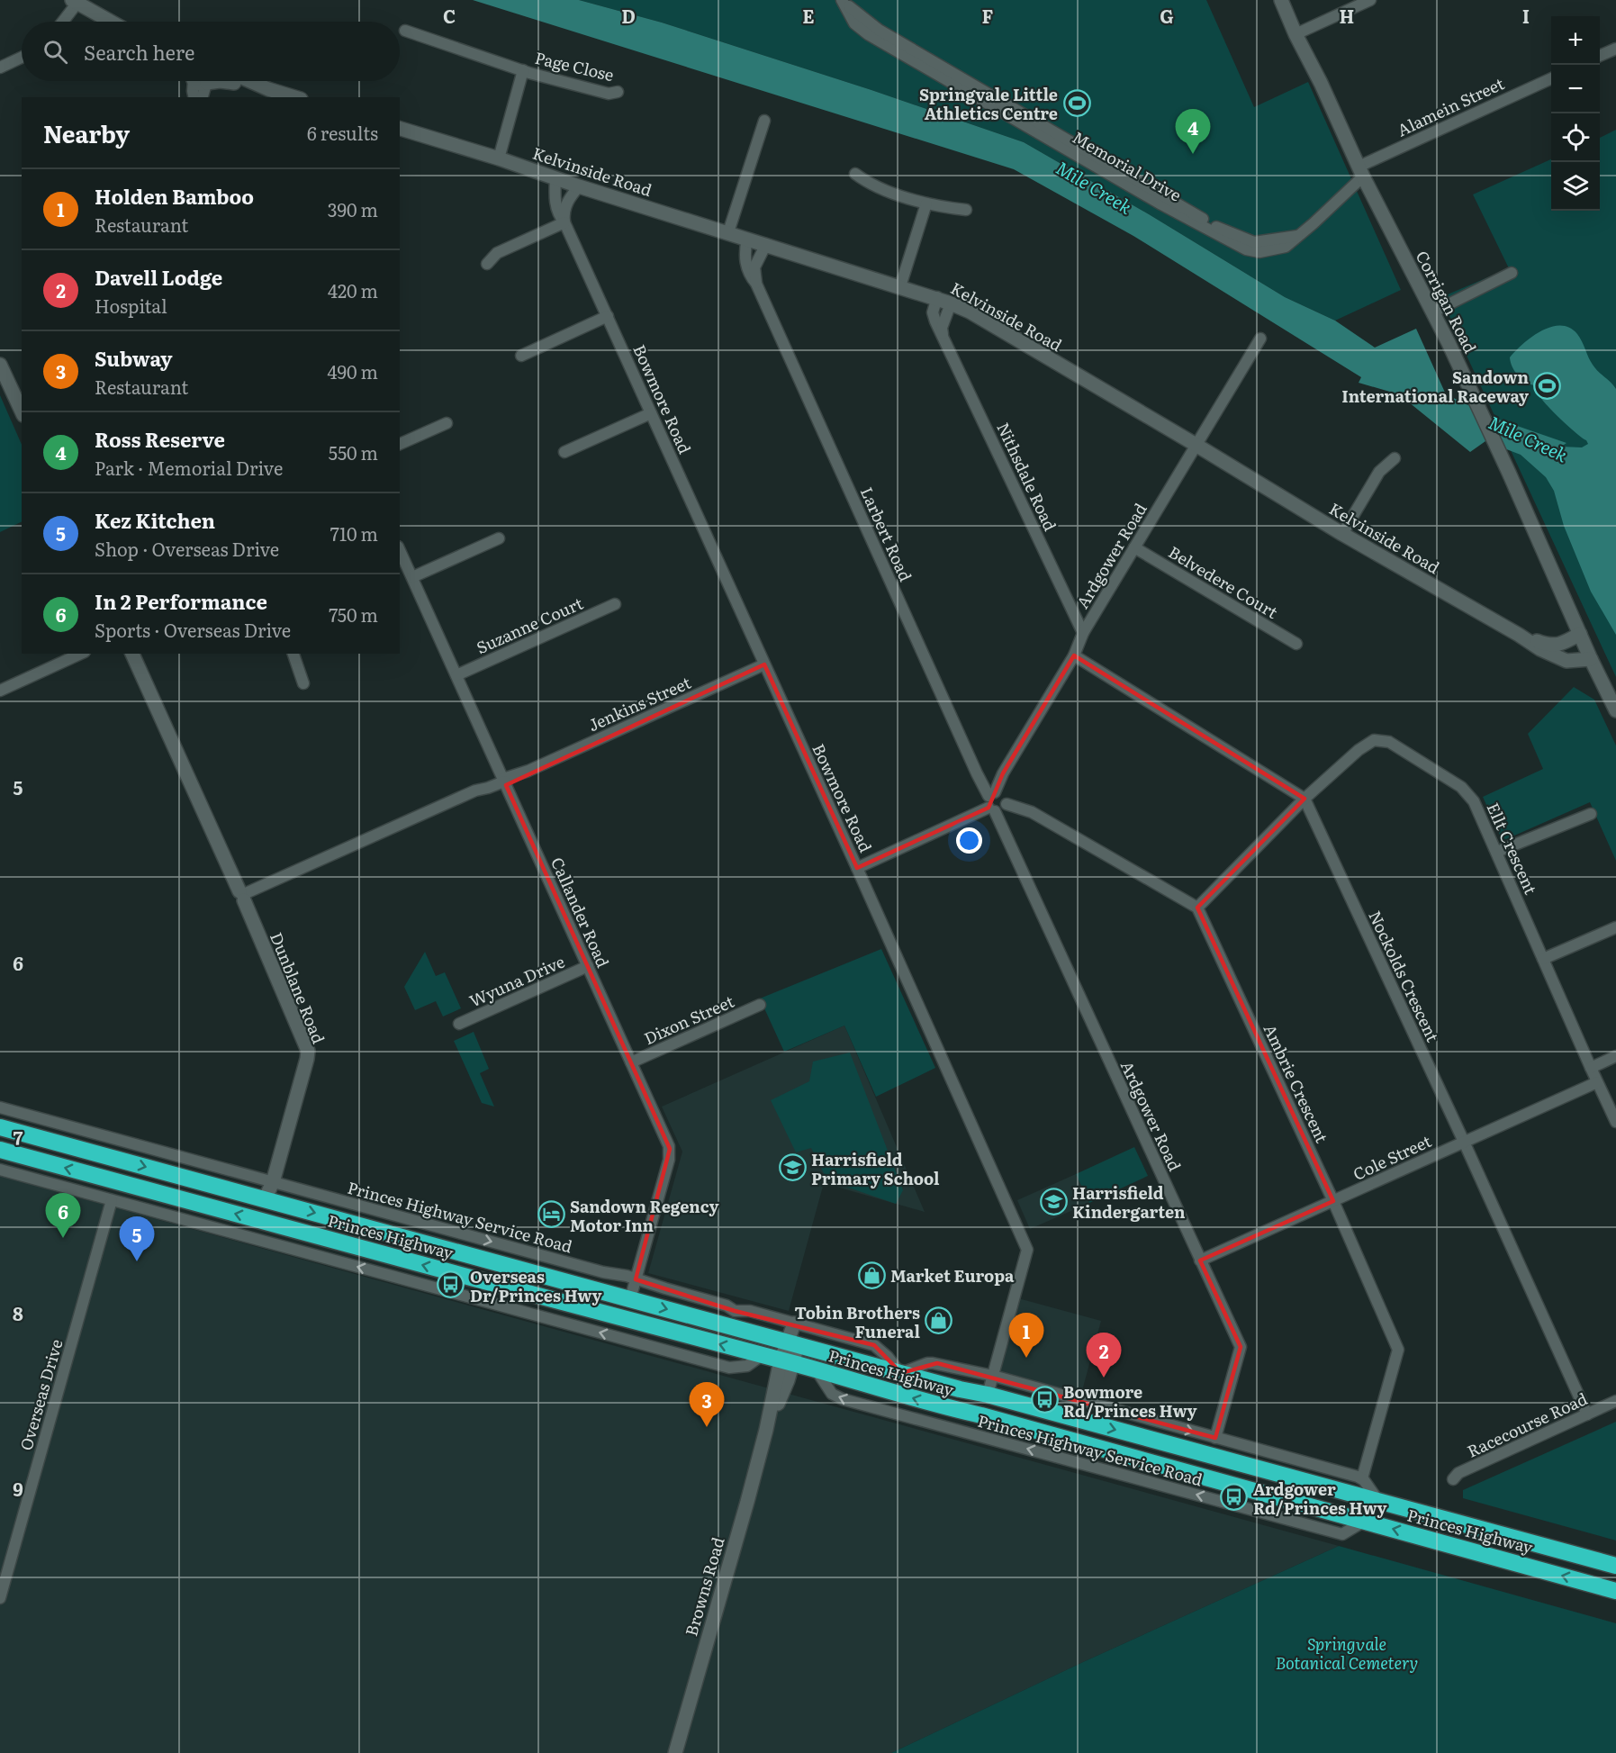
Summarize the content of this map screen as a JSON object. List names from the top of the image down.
{
  "streets": {
    "highway": ["Princes Highway"],
    "street": [
      "Page Close",
      "Alamein Street",
      "Memorial Drive",
      "Kelvinside Road",
      "Corrigan Road",
      "Bowmore Road",
      "Nithsdale Road",
      "Larbert Road",
      "Ardgower Road",
      "Belvedere Court",
      "Suzanne Court",
      "Jenkins Street",
      "Ellt Crescent",
      "Callander Road",
      "Nockolds Crescent",
      "Wyuna Drive",
      "Dunblane Road",
      "Dixon Street",
      "Ambrie Crescent",
      "Cole Street",
      "Princes Highway Service Road",
      "Overseas Drive",
      "Racecourse Road",
      "Browns Road"
    ]
  },
  "crossings": [
    ["Page Close", "Kelvinside Road"],
    ["Alamein Street", "Memorial Drive"],
    ["Alamein Street", "Corrigan Road"],
    ["Memorial Drive", "Corrigan Road"],
    ["Kelvinside Road", "Corrigan Road"],
    ["Kelvinside Road", "Bowmore Road"],
    ["Kelvinside Road", "Nithsdale Road"],
    ["Kelvinside Road", "Larbert Road"],
    ["Kelvinside Road", "Ardgower Road"],
    ["Bowmore Road", "Jenkins Street"],
    ["Bowmore Road", "Princes Highway"],
    ["Nithsdale Road", "Ardgower Road"],
    ["Larbert Road", "Ardgower Road"],
    ["Ardgower Road", "Belvedere Court"],
    ["Ardgower Road", "Cole Street"],
    ["Suzanne Court", "Callander Road"],
    ["Jenkins Street", "Callander Road"],
    ["Jenkins Street", "Dunblane Road"],
    ["Ellt Crescent", "Nockolds Crescent"],
    ["Ellt Crescent", "Ambrie Crescent"],
    ["Ellt Crescent", "Cole Street"],
    ["Callander Road", "Wyuna Drive"],
    ["Callander Road", "Dixon Street"],
    ["Callander Road", "Princes Highway Service Road"],
    ["Callander Road", "Princes Highway"],
    ["Nockolds Crescent", "Cole Street"],
    ["Nockolds Crescent", "Racecourse Road"],
    ["Dunblane Road", "Princes Highway Service Road"],
    ["Dunblane Road", "Princes Highway"],
    ["Ambrie Crescent", "Cole Street"],
    ["Princes Highway Service Road", "Princes Highway"],
    ["Princes Highway Service Road", "Browns Road"],
    ["Princes Highway", "Browns Road"]
  ],
  "water": ["Mile Creek"],
  "parks": ["Springvale Botanical Cemetery"],
  "places": {
    "sports": ["Springvale Little Athletics Centre", "Sandown International Raceway"],
    "school or university": ["Harrisfield Primary School", "Harrisfield Kindergarten"],
    "hotel": ["Sandown Regency Motor Inn"],
    "shop": ["Market Europa", "Tobin Brothers Funeral"],
    "bus stop": ["Overseas Dr/Princes Hwy", "Bowmore Rd/Princes Hwy", "Ardgower Rd/Princes Hwy"]
  },
  "page": {
    "map_buttons": ["+", "−"],
    "search": "Search here",
    "heading": ["Nearby", "6 results"],
    "pins": [
      "4",
      "6",
      "5",
      "1",
      "2",
      "3"
    ],
    "list": [
      {
        "mark": "1",
        "name": "Holden Bamboo",
        "note": "Restaurant",
        "value": "390 m"
      },
      {
        "mark": "2",
        "name": "Davell Lodge",
        "note": "Hospital",
        "value": "420 m"
      },
      {
        "mark": "3",
        "name": "Subway",
        "note": "Restaurant",
        "value": "490 m"
      },
      {
        "mark": "4",
        "name": "Ross Reserve",
        "note": "Park · Memorial Drive",
        "value": "550 m"
      },
      {
        "mark": "5",
        "name": "Kez Kitchen",
        "note": "Shop · Overseas Drive",
        "value": "710 m"
      },
      {
        "mark": "6",
        "name": "In 2 Performance",
        "note": "Sports · Overseas Drive",
        "value": "750 m"
      }
    ]
  },
  "grid": {
    "columns": [
      "C",
      "D",
      "E",
      "F",
      "G",
      "H",
      "I"
    ],
    "rows": [
      "5",
      "6",
      "7",
      "8",
      "9"
    ]
  }
}
